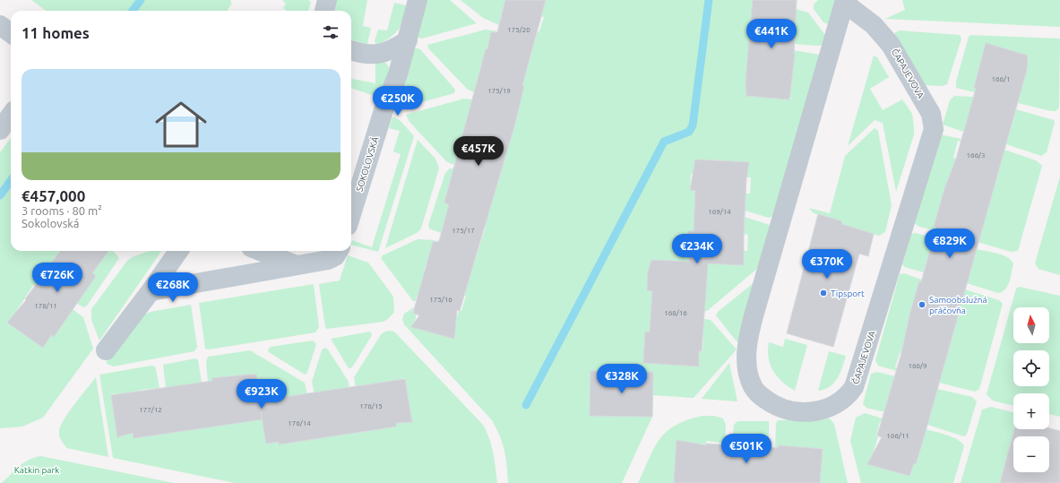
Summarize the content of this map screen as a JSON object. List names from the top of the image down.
{
  "streets": {
    "street": ["ČAPAJEVOVA", "SOKOLOVSKÁ"]
  },
  "parks": ["Katkin park"],
  "places": ["Tipsport", "Samoobslužná práčovňa"],
  "house_numbers": [
    "175/20",
    "166/1",
    "175/19",
    "166/3",
    "169/14",
    "175/17",
    "175/16",
    "178/11",
    "168/16",
    "166/9",
    "176/15",
    "177/12",
    "176/14",
    "166/11"
  ],
  "north": "top",
  "page": {
    "heading": "11 homes",
    "price": [
      "€441K",
      "€250K",
      "€457K",
      "€829K",
      "€234K",
      "€370K",
      "€726K",
      "€268K",
      "€328K",
      "€923K",
      "€501K"
    ],
    "list": [
      {
        "name": "€457,000",
        "note": "3 rooms · 80 m² · Sokolovská"
      }
    ],
    "map_buttons": ["+", "−"]
  }
}
